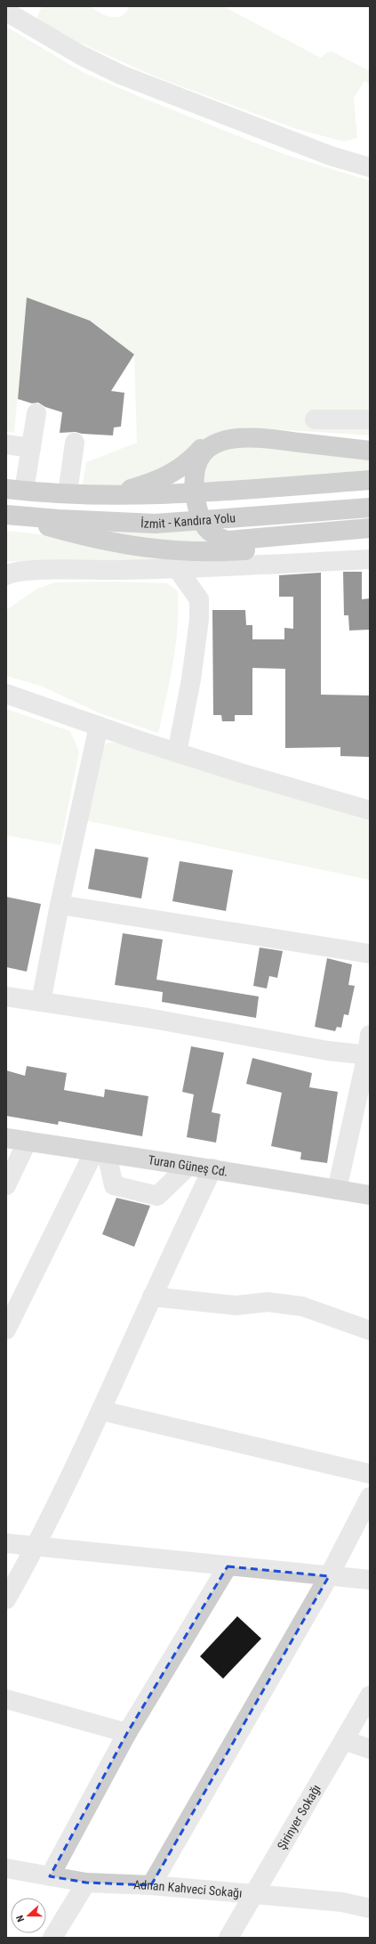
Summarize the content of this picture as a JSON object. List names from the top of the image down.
{
  "streets": {
    "highway": ["İzmit - Kandıra Yolu"],
    "main road": ["Turan Güneş Cd."],
    "street": ["Şirinyer Sokağı", "Adnan Kahveci Sokağı"]
  },
  "crossings": [
    ["Şirinyer Sokağı", "Adnan Kahveci Sokağı"]
  ],
  "north": "left"
}
